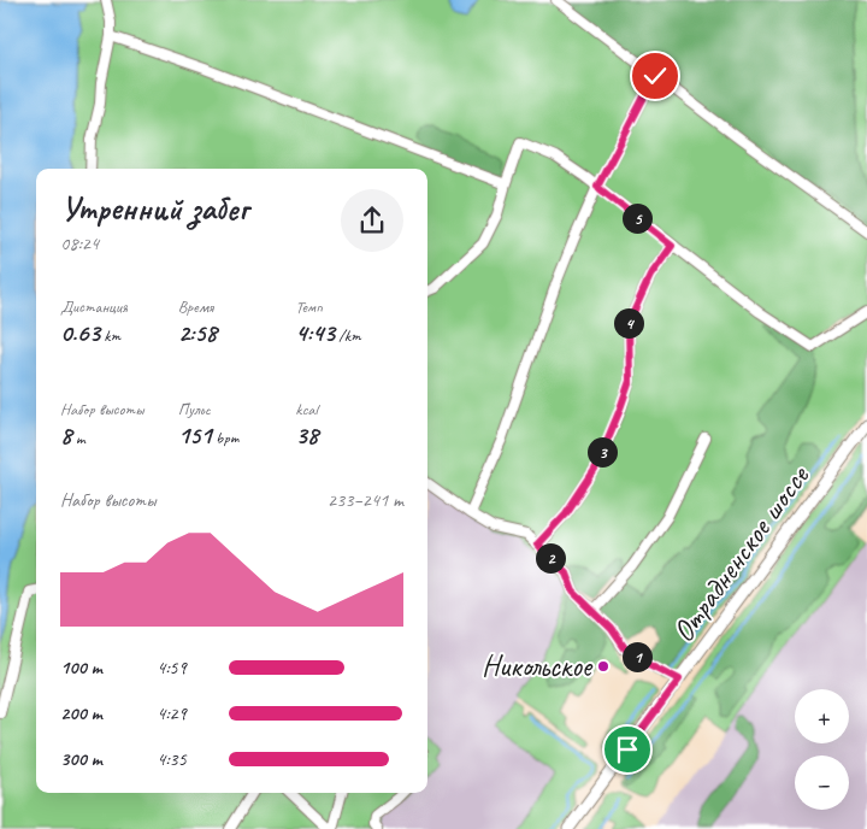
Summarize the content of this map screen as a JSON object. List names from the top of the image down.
{
  "streets": {
    "main road": ["Отрадненское шоссе"]
  },
  "places": ["Никольское"],
  "page": {
    "heading": ["Утренний забег", "08:24"],
    "pins": [
      "5",
      "4",
      "3",
      "2",
      "1"
    ],
    "stats": [
      ["Дистанция", "0.63 km"],
      ["Время", "2:58"],
      ["Темп", "4:43 /km"],
      ["Набор высоты", "8 m"],
      ["Пульс", "151 bpm"],
      ["kcal", "38"]
    ],
    "chart": ["Набор высоты", "233–241 m"],
    "list": [
      {
        "name": "100 m",
        "note": "4:59"
      },
      {
        "name": "200 m",
        "note": "4:29"
      },
      {
        "name": "300 m",
        "note": "4:35"
      }
    ],
    "map_buttons": ["+", "−"]
  }
}
